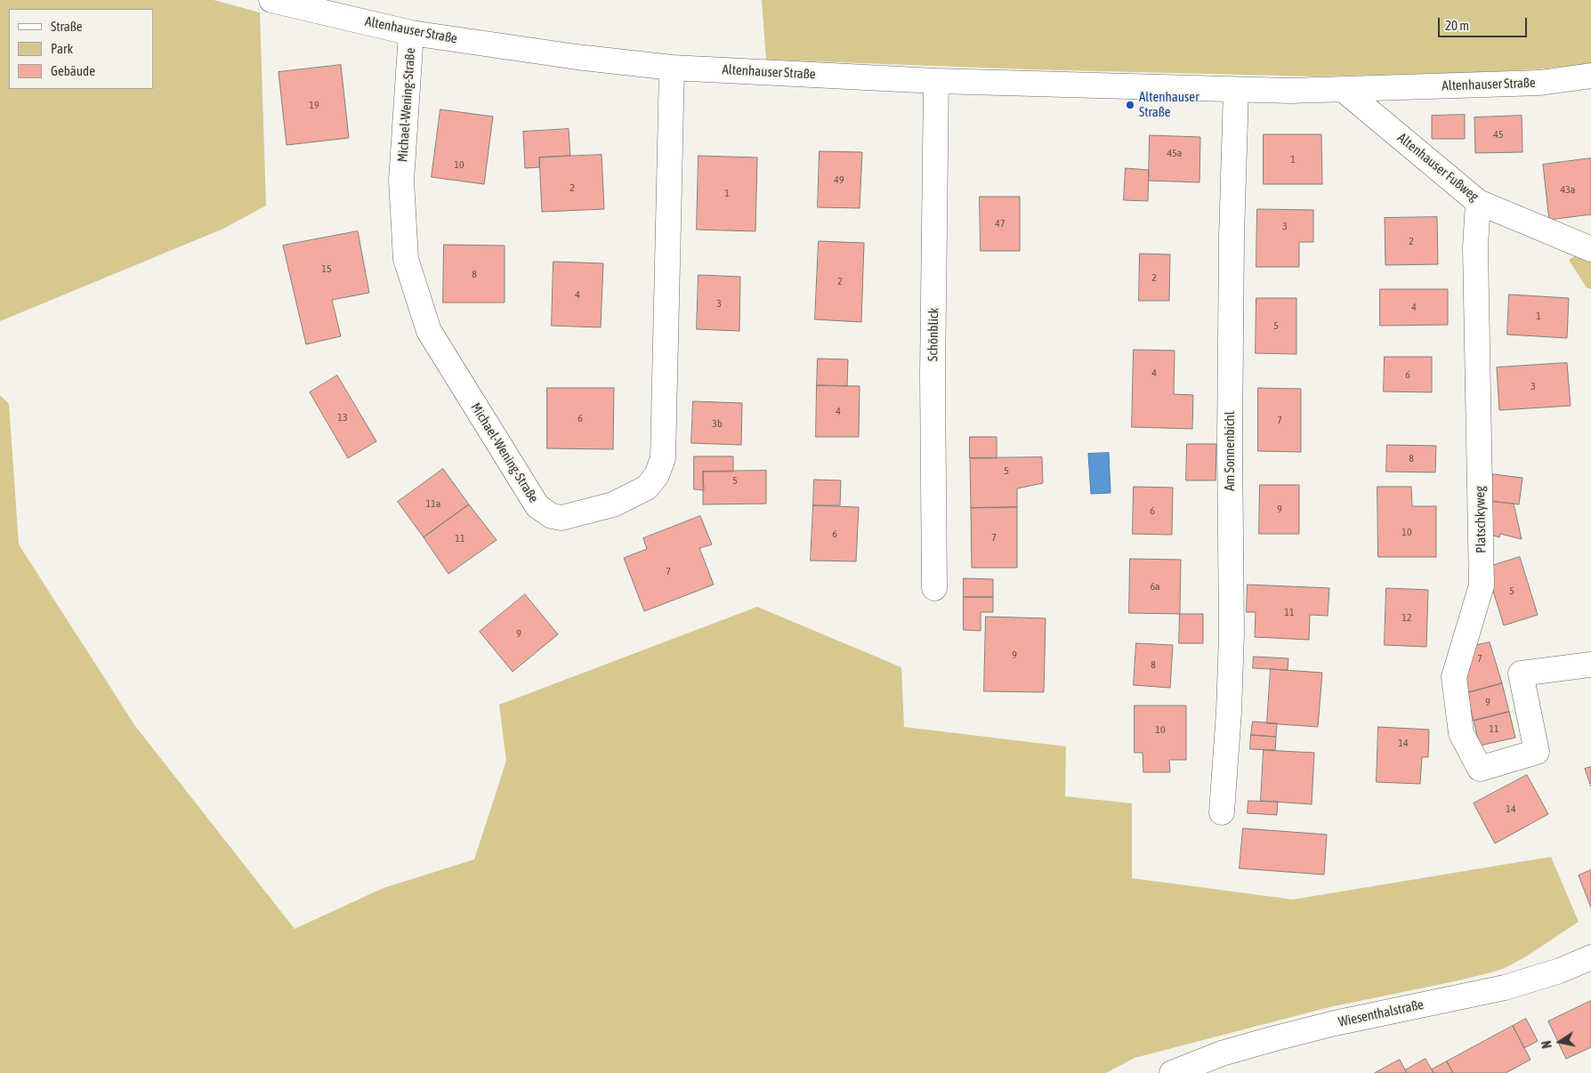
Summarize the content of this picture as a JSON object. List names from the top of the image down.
{
  "streets": {
    "street": [
      "Altenhauser Straße",
      "Michael-Wening-Straße",
      "Altenhauser Fußweg",
      "Schönblick",
      "Am Sonnenbichl",
      "Platschkyweg",
      "Wiesenthalstraße"
    ]
  },
  "crossings": [
    ["Altenhauser Straße", "Michael-Wening-Straße"],
    ["Altenhauser Straße", "Altenhauser Fußweg"],
    ["Altenhauser Straße", "Schönblick"],
    ["Altenhauser Straße", "Am Sonnenbichl"],
    ["Altenhauser Fußweg", "Platschkyweg"]
  ],
  "places": ["Altenhauser Straße"],
  "house_numbers": [
    "19",
    "45",
    "45a",
    "1",
    "10",
    "49",
    "2",
    "43a",
    "1",
    "47",
    "3",
    "2",
    "15",
    "8",
    "2",
    "2",
    "4",
    "3",
    "4",
    "1",
    "5",
    "4",
    "6",
    "3",
    "4",
    "13",
    "6",
    "7",
    "3b",
    "8",
    "5",
    "5",
    "11a",
    "9",
    "6",
    "10",
    "6",
    "7",
    "11",
    "7",
    "6a",
    "5",
    "11",
    "12",
    "9",
    "9",
    "7",
    "8",
    "9",
    "11",
    "10",
    "14",
    "14"
  ],
  "legend": ["Straße", "Park", "Gebäude"],
  "scale_bar": "20 m",
  "north": "left"
}
